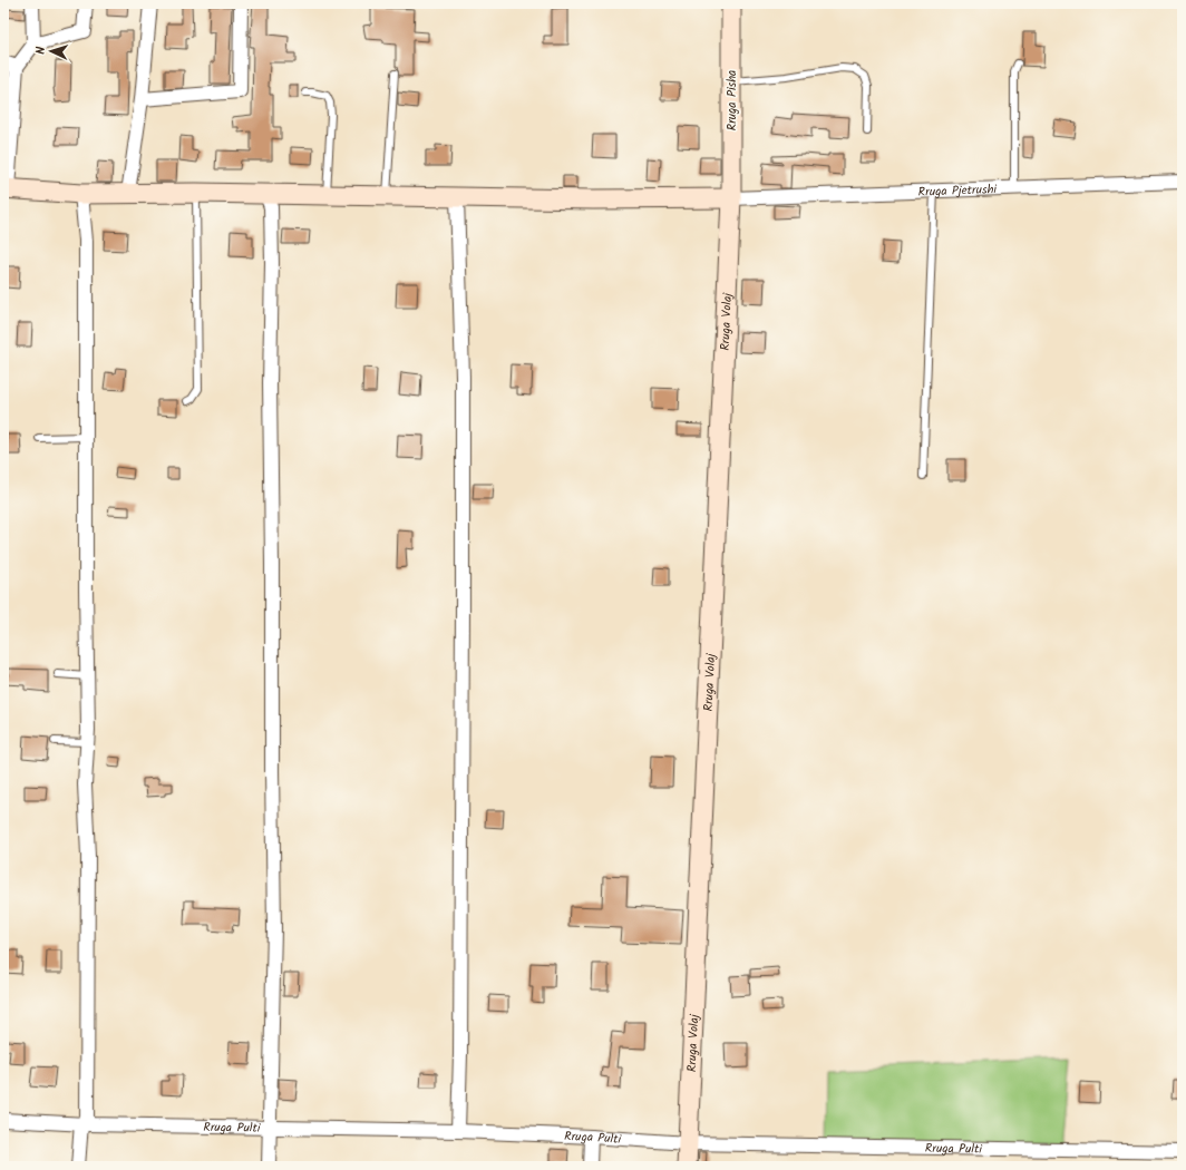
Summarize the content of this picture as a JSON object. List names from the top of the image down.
{
  "streets": {
    "street": [
      "Rruga Pisha",
      "Rruga Pjetrushi",
      "Rruga Volaj",
      "Rruga Pulti"
    ]
  },
  "crossings": [
    ["Rruga Pisha", "Rruga Pjetrushi"],
    ["Rruga Pisha", "Rruga Volaj"],
    ["Rruga Pjetrushi", "Rruga Volaj"],
    ["Rruga Volaj", "Rruga Pulti"]
  ],
  "north": "left"
}
